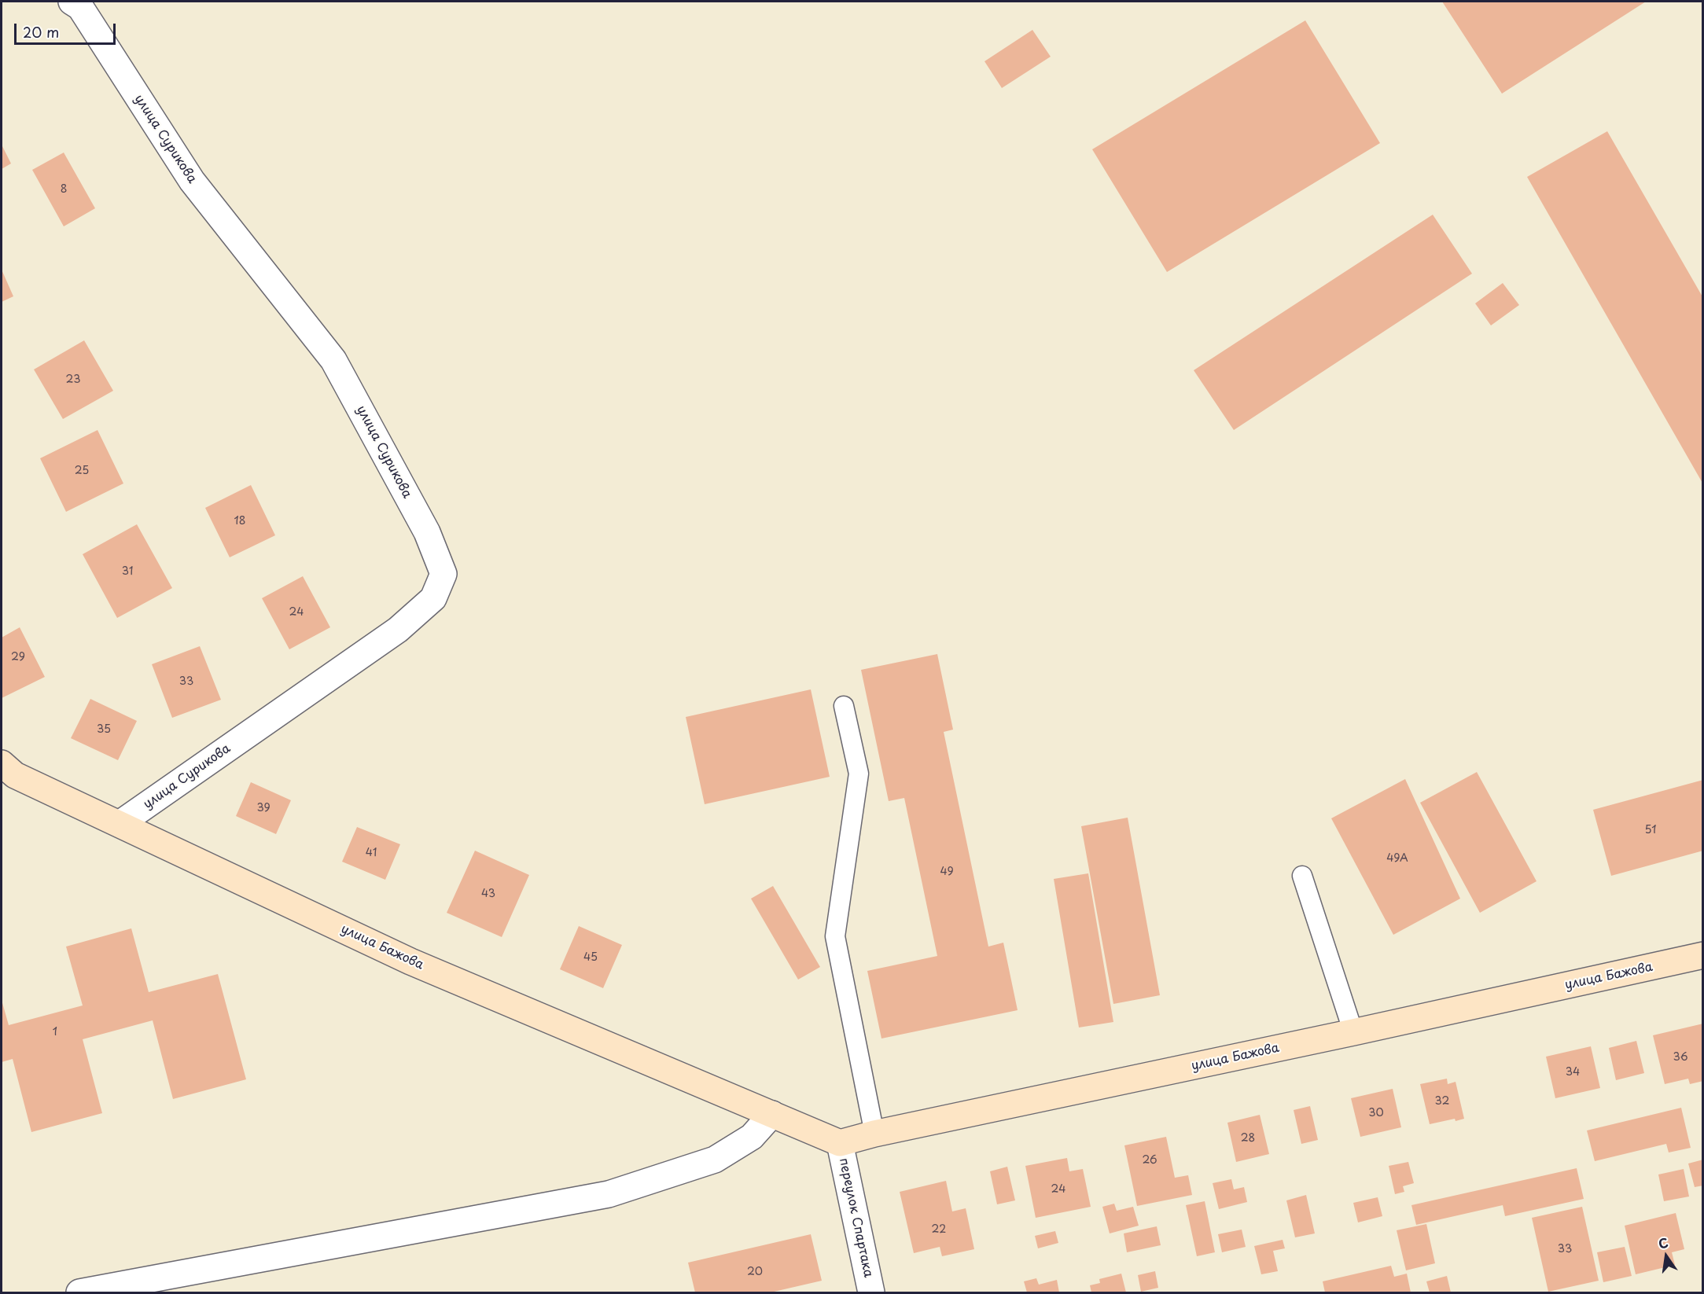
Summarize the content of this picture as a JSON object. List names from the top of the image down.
{
  "streets": {
    "main road": ["улица Бажова"],
    "street": ["улица Сурикова", "переулок Спартака"]
  },
  "crossings": [
    ["улица Сурикова", "улица Бажова"],
    ["улица Бажова", "переулок Спартака"]
  ],
  "house_numbers": [
    "8",
    "23",
    "25",
    "18",
    "31",
    "24",
    "29",
    "33",
    "35",
    "39",
    "51",
    "41",
    "49А",
    "49",
    "43",
    "45",
    "1",
    "36",
    "34",
    "32",
    "30",
    "28",
    "26",
    "24",
    "22",
    "33",
    "20"
  ],
  "scale_bar": "20 m",
  "north": "top"
}
